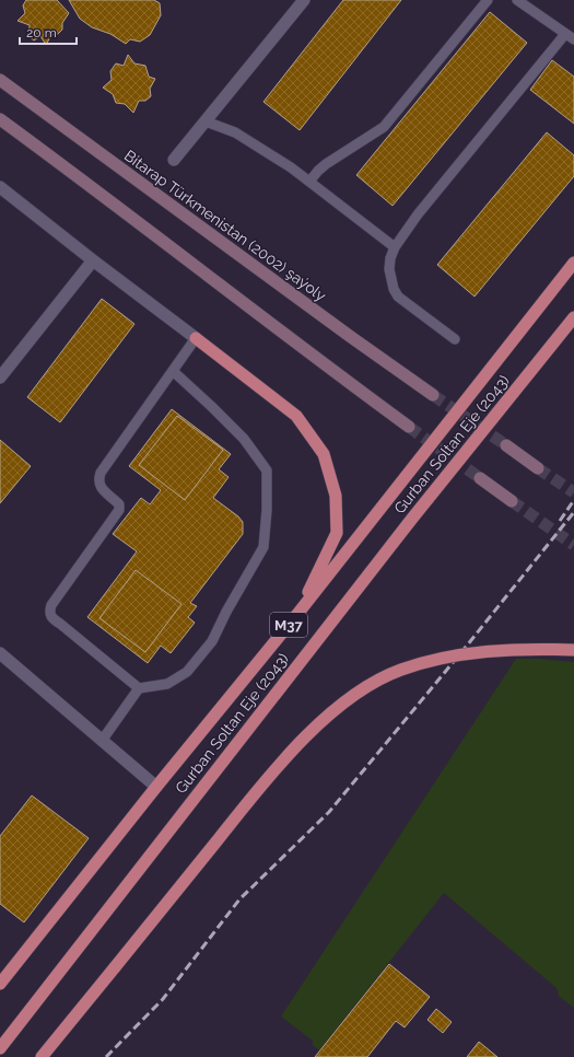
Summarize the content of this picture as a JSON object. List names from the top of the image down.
{
  "streets": {
    "highway": ["Gurban Soltan Eje (2043)", "M37"],
    "main road": ["Bitarap Türkmenistan (2002) şaýoly"]
  },
  "scale_bar": "20 m"
}
